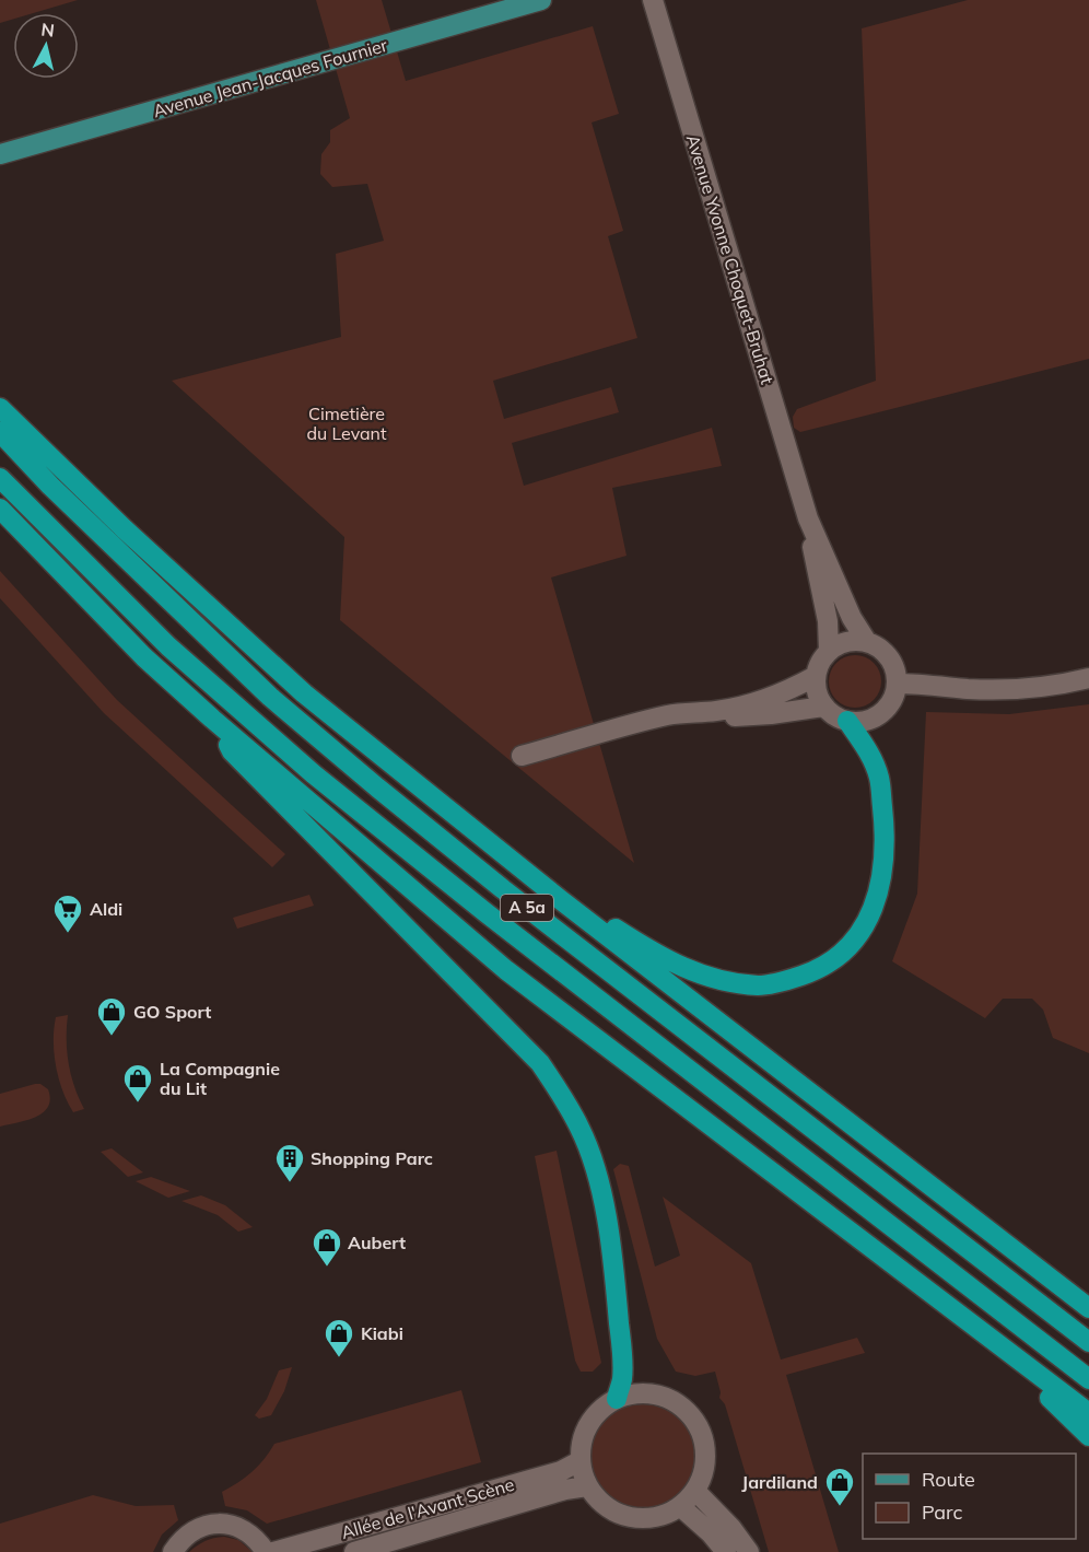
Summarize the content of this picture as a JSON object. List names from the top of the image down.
{
  "streets": {
    "highway": ["A 5a"],
    "main road": ["Avenue Jean-Jacques Fournier"],
    "street": ["Avenue Yvonne Choquet-Bruhat", "Allée de l'Avant Scène"]
  },
  "parks": ["Cimetière du Levant"],
  "places": {
    "supermarket": ["Aldi"],
    "shop": [
      "GO Sport",
      "La Compagnie du Lit",
      "Aubert",
      "Kiabi",
      "Jardiland"
    ],
    "building": ["Shopping Parc"]
  },
  "legend": ["Route", "Parc"],
  "north": "top"
}
